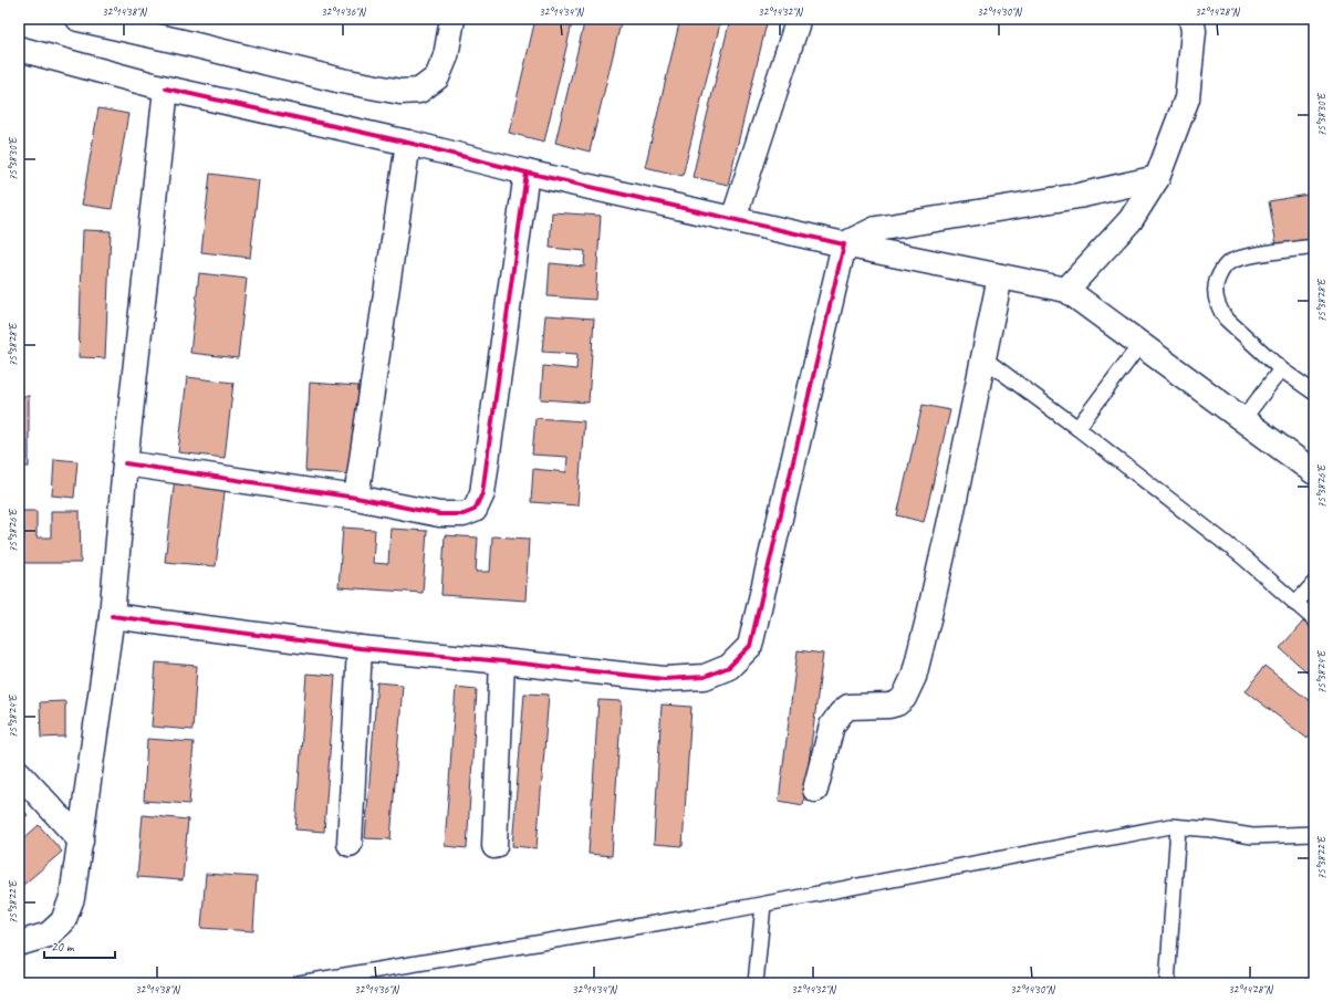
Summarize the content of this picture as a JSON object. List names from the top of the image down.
{
  "scale_bar": "20 m",
  "coordinates": [
    "32°14'38\"N",
    "32°14'36\"N",
    "32°14'34\"N",
    "32°14'32\"N",
    "32°14'30\"N",
    "32°14'28\"N",
    "75°38'30\"E",
    "75°38'28\"E",
    "75°38'26\"E",
    "75°38'24\"E",
    "75°38'22\"E"
  ]
}
